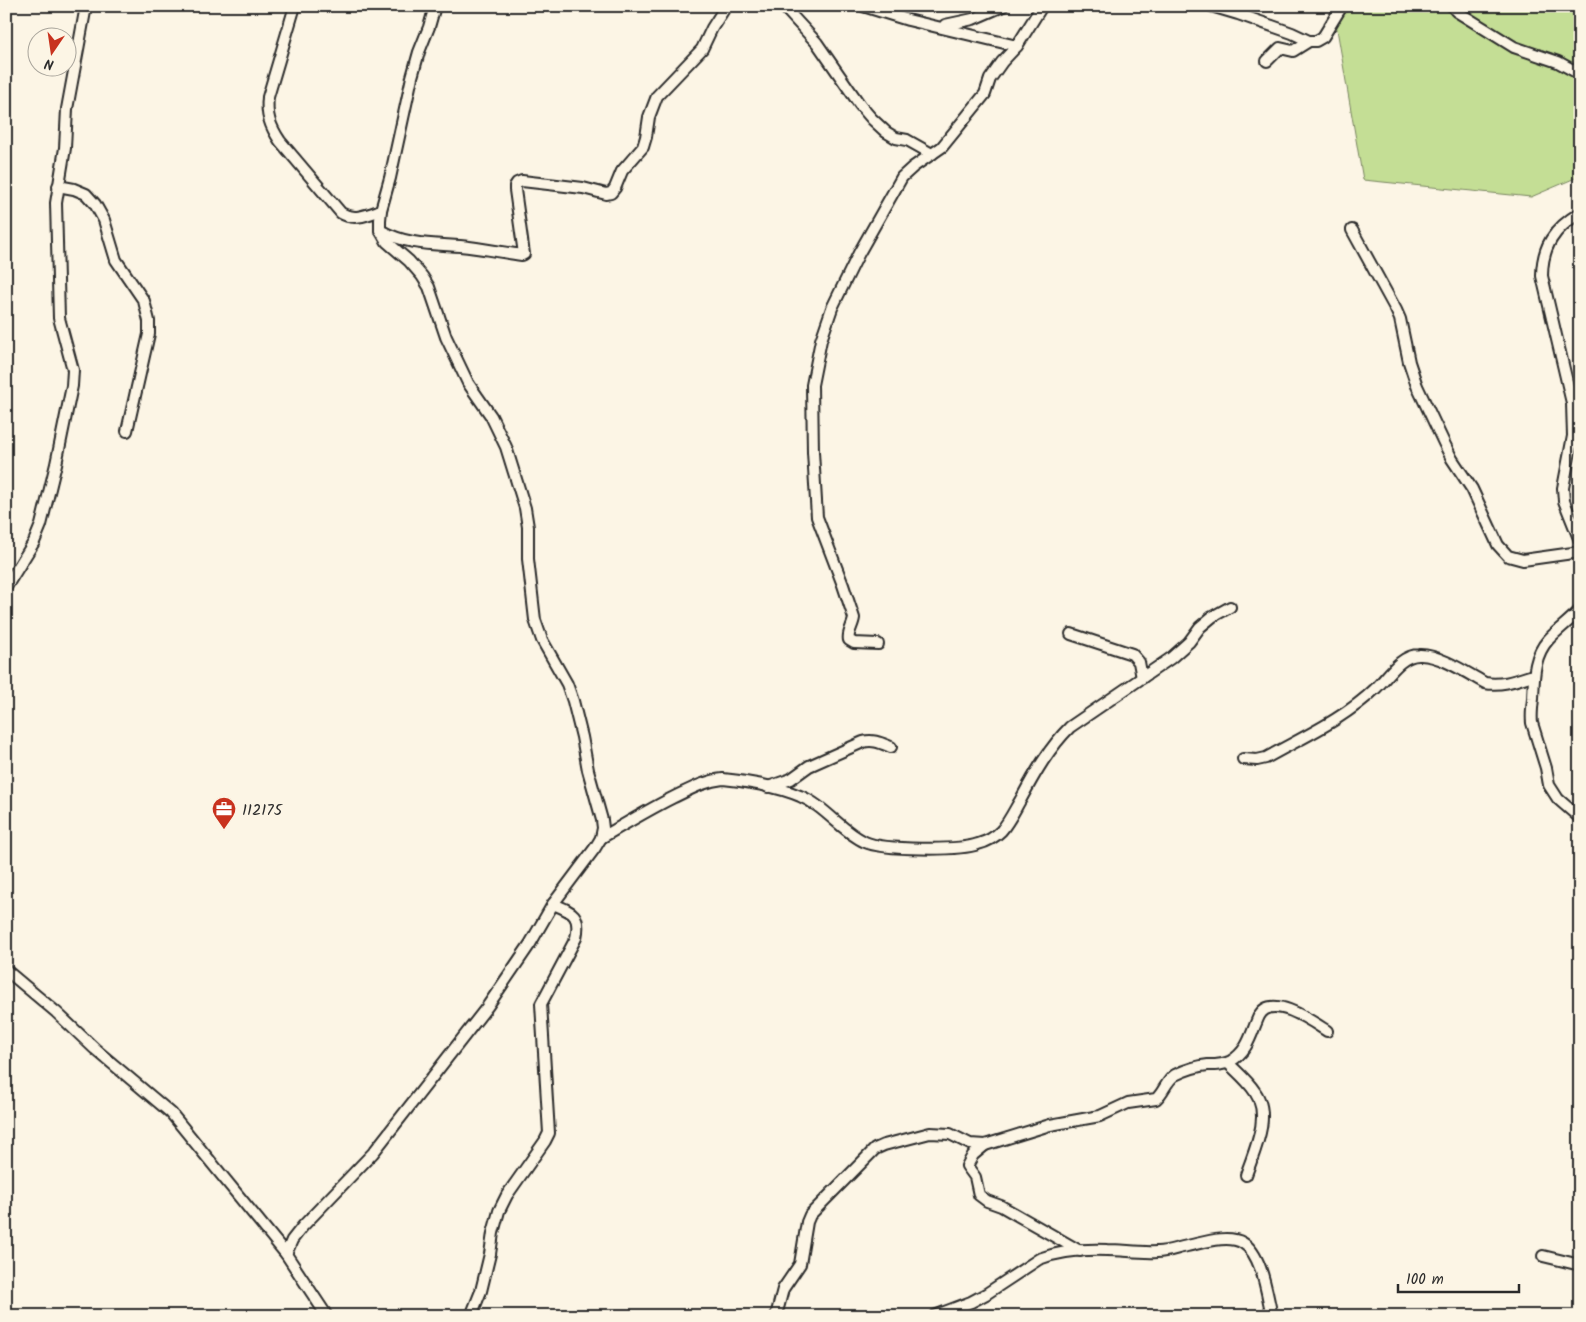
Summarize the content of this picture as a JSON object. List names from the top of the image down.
{
  "places": {
    "office": ["112175"]
  },
  "scale_bar": "100 m",
  "north": "bottom"
}
